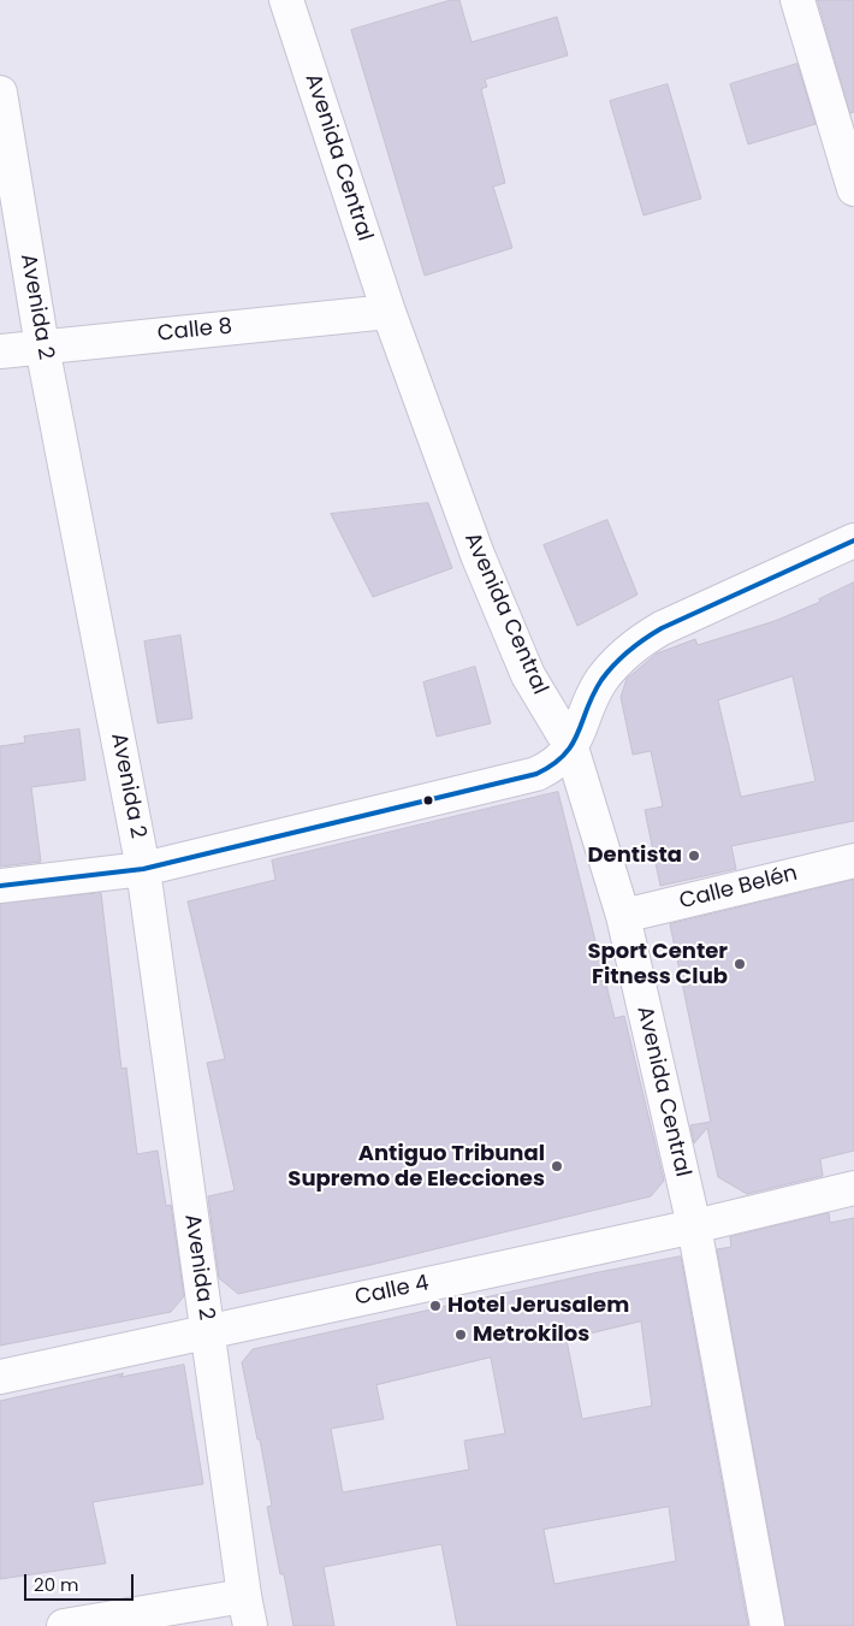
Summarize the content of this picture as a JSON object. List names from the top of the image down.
{
  "streets": {
    "street": [
      "Avenida Central",
      "Avenida 2",
      "Calle 8",
      "Calle Belén",
      "Calle 4"
    ]
  },
  "crossings": [
    ["Avenida Central", "Calle 8"],
    ["Avenida Central", "Calle Belén"],
    ["Avenida Central", "Calle 4"],
    ["Avenida 2", "Calle 8"],
    ["Avenida 2", "Calle 4"]
  ],
  "places": [
    "Dentista",
    "Sport Center Fitness Club",
    "Antiguo Tribunal Supremo de Elecciones",
    "Hotel Jerusalem",
    "Metrokilos"
  ],
  "scale_bar": "20 m"
}
